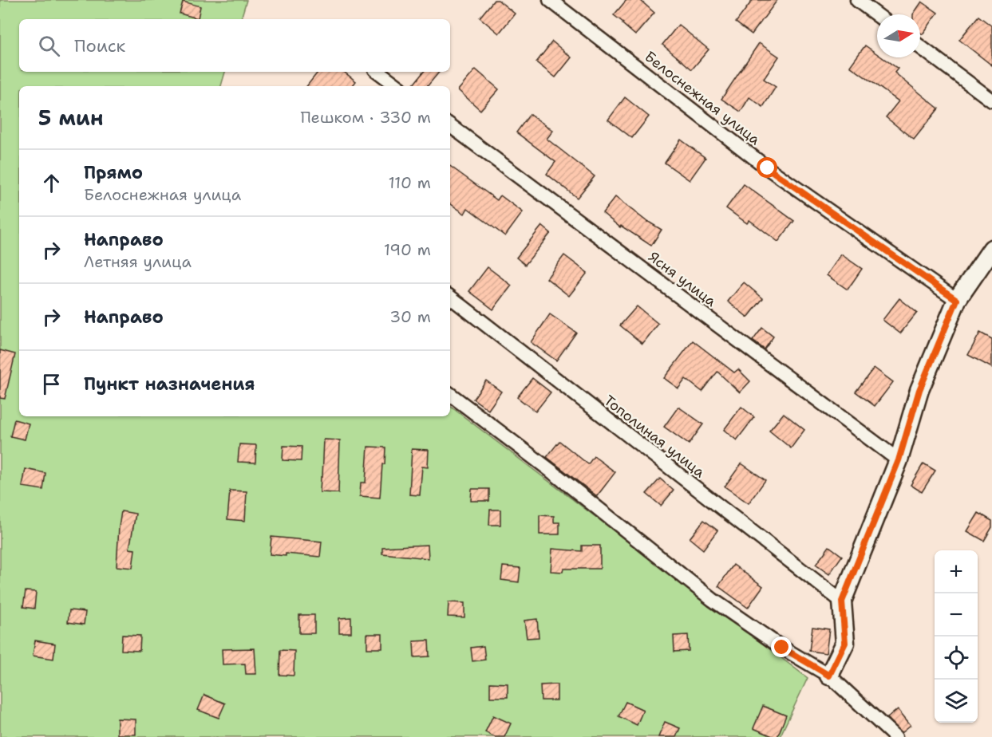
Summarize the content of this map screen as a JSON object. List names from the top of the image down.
{
  "streets": {
    "street": ["Белоснежная улица", "Ясня улица", "Тополиная улица"]
  },
  "north": "right",
  "page": {
    "search": "Поиск",
    "heading": ["5 мин", "Пешком · 330 m"],
    "list": [
      ["Прямо", "Белоснежная улица", "110 m"],
      ["Направо", "Летняя улица", "190 m"],
      ["Направо", "30 m"],
      "Пункт назначения"
    ],
    "map_buttons": ["+", "−"]
  }
}
